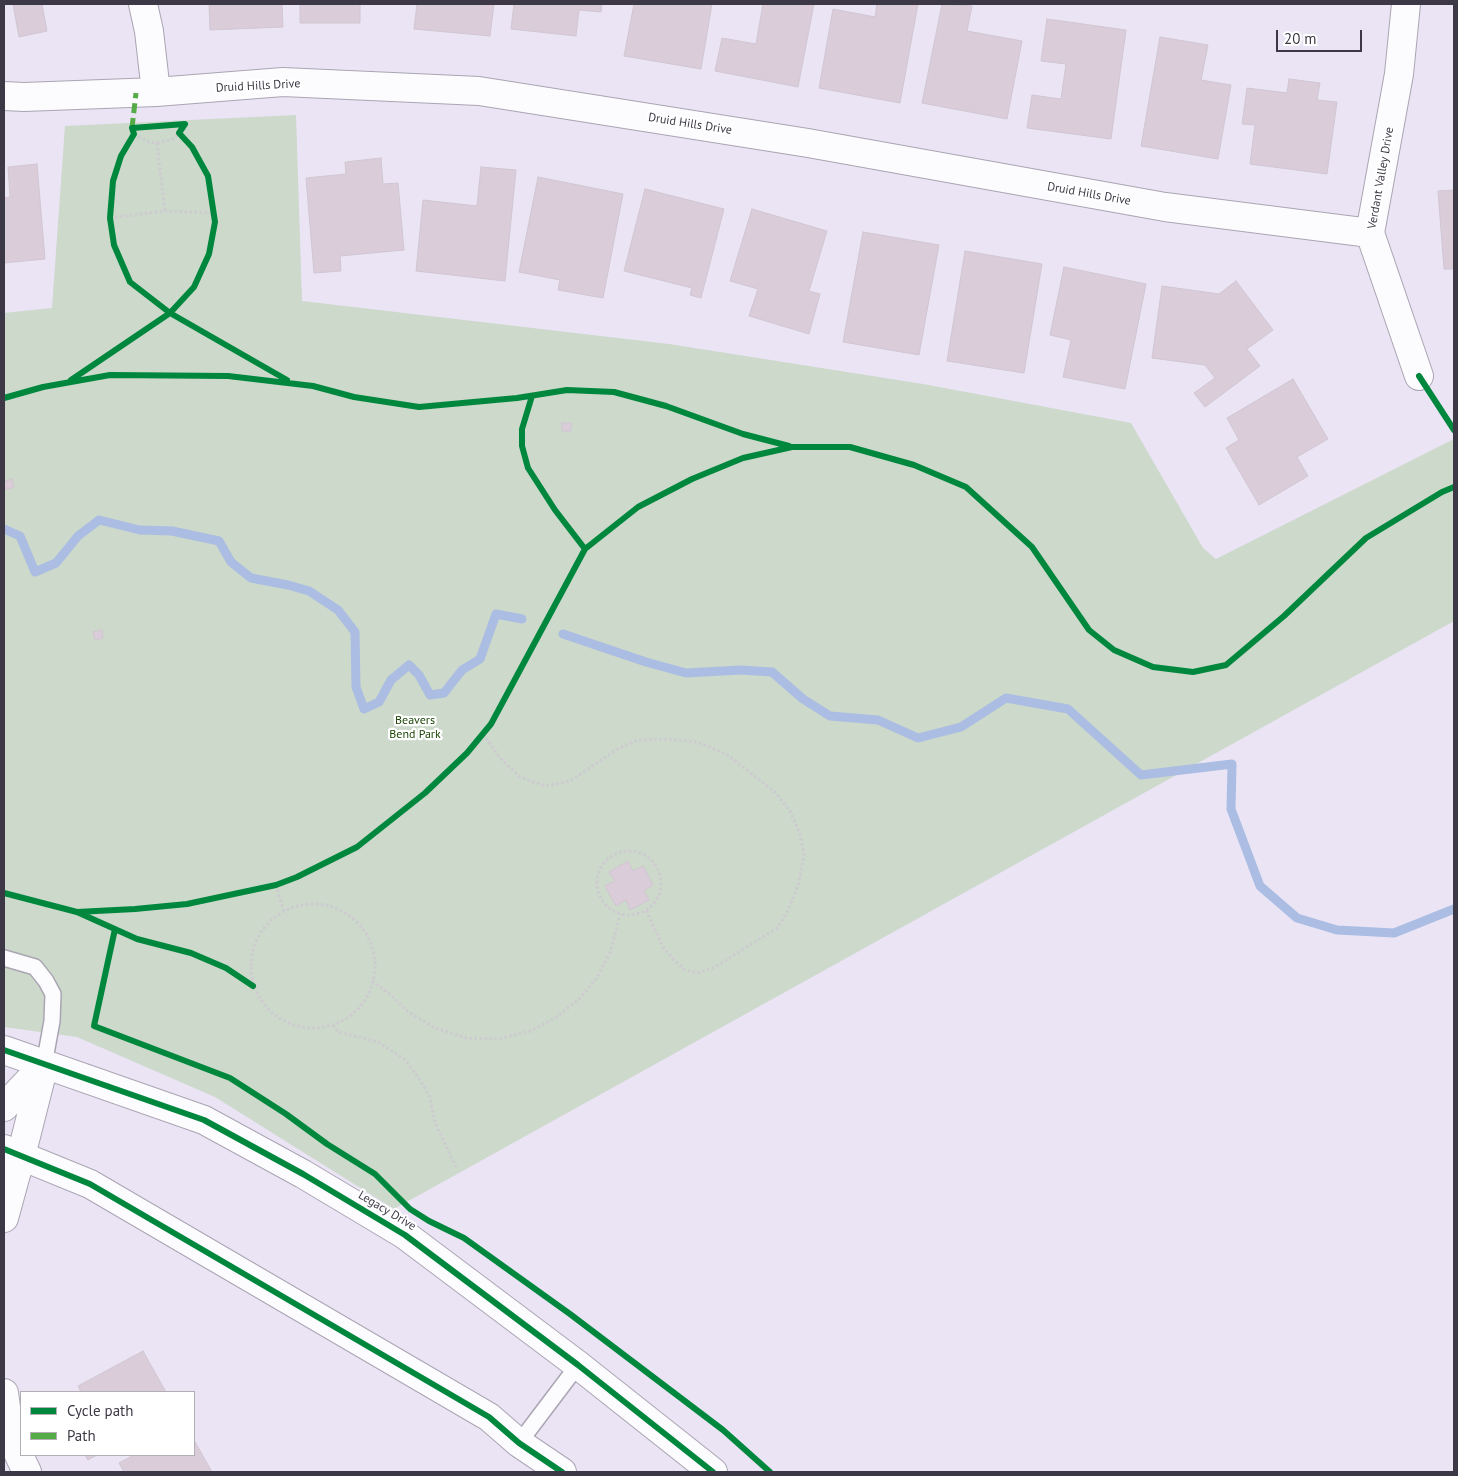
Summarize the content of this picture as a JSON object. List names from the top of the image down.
{
  "streets": {
    "street": ["Druid Hills Drive", "Verdant Valley Drive", "Legacy Drive"]
  },
  "crossings": [
    ["Druid Hills Drive", "Verdant Valley Drive"]
  ],
  "parks": ["Beavers Bend Park"],
  "legend": ["Cycle path", "Path"],
  "scale_bar": "20 m"
}
